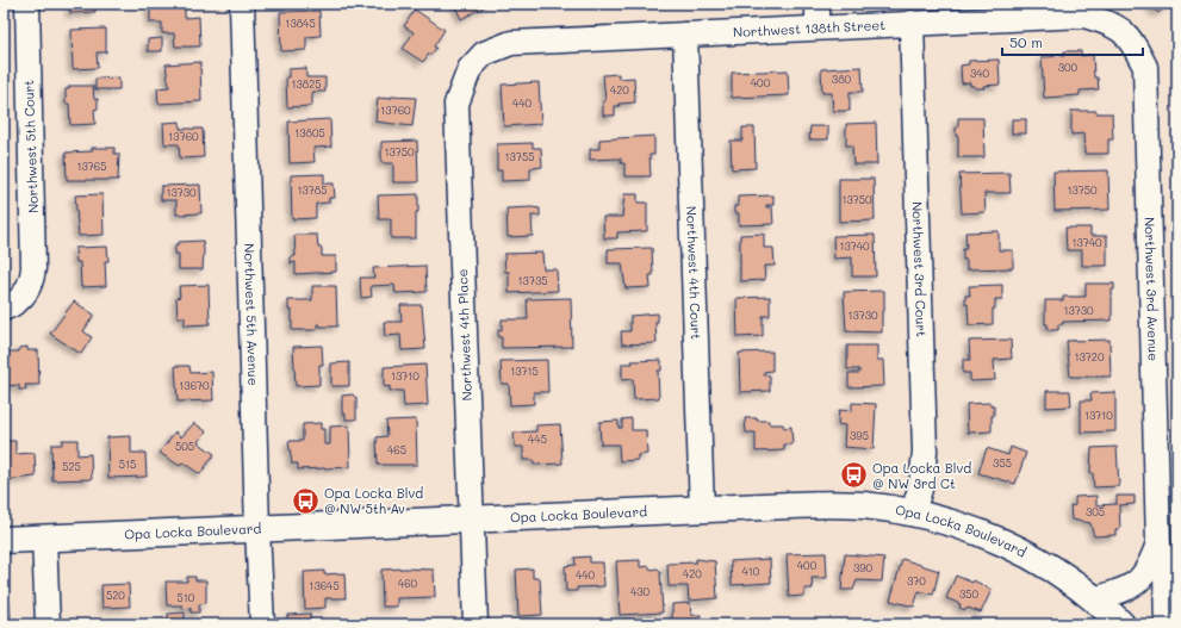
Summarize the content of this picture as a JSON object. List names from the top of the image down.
{
  "streets": {
    "main road": ["Opa Locka Boulevard"],
    "street": [
      "Northwest 138th Street",
      "Northwest 5th Court",
      "Northwest 3rd Court",
      "Northwest 4th Court",
      "Northwest 3rd Avenue",
      "Northwest 5th Avenue",
      "Northwest 4th Place"
    ]
  },
  "crossings": [
    ["Northwest 138th Street", "Northwest 3rd Court"],
    ["Northwest 138th Street", "Northwest 4th Court"],
    ["Northwest 138th Street", "Northwest 3rd Avenue"],
    ["Northwest 138th Street", "Northwest 4th Place"],
    ["Northwest 3rd Court", "Opa Locka Boulevard"],
    ["Northwest 4th Court", "Opa Locka Boulevard"],
    ["Northwest 3rd Avenue", "Opa Locka Boulevard"],
    ["Northwest 5th Avenue", "Opa Locka Boulevard"],
    ["Northwest 4th Place", "Opa Locka Boulevard"]
  ],
  "places": {
    "bus stop": ["Opa Locka Blvd @ NW 3rd Ct", "Opa Locka Blvd @ NW 5th Av"]
  },
  "house_numbers": [
    "13845",
    "300",
    "340",
    "380",
    "400",
    "13825",
    "420",
    "440",
    "13760",
    "13805",
    "13760",
    "13750",
    "13755",
    "13765",
    "13785",
    "13750",
    "13730",
    "13750",
    "13740",
    "13740",
    "13735",
    "13730",
    "13730",
    "13720",
    "13715",
    "13710",
    "13670",
    "13710",
    "395",
    "445",
    "505",
    "465",
    "355",
    "515",
    "525",
    "305",
    "400",
    "390",
    "410",
    "420",
    "440",
    "370",
    "460",
    "13645",
    "430",
    "350",
    "520",
    "510"
  ],
  "scale_bar": "50 m"
}
